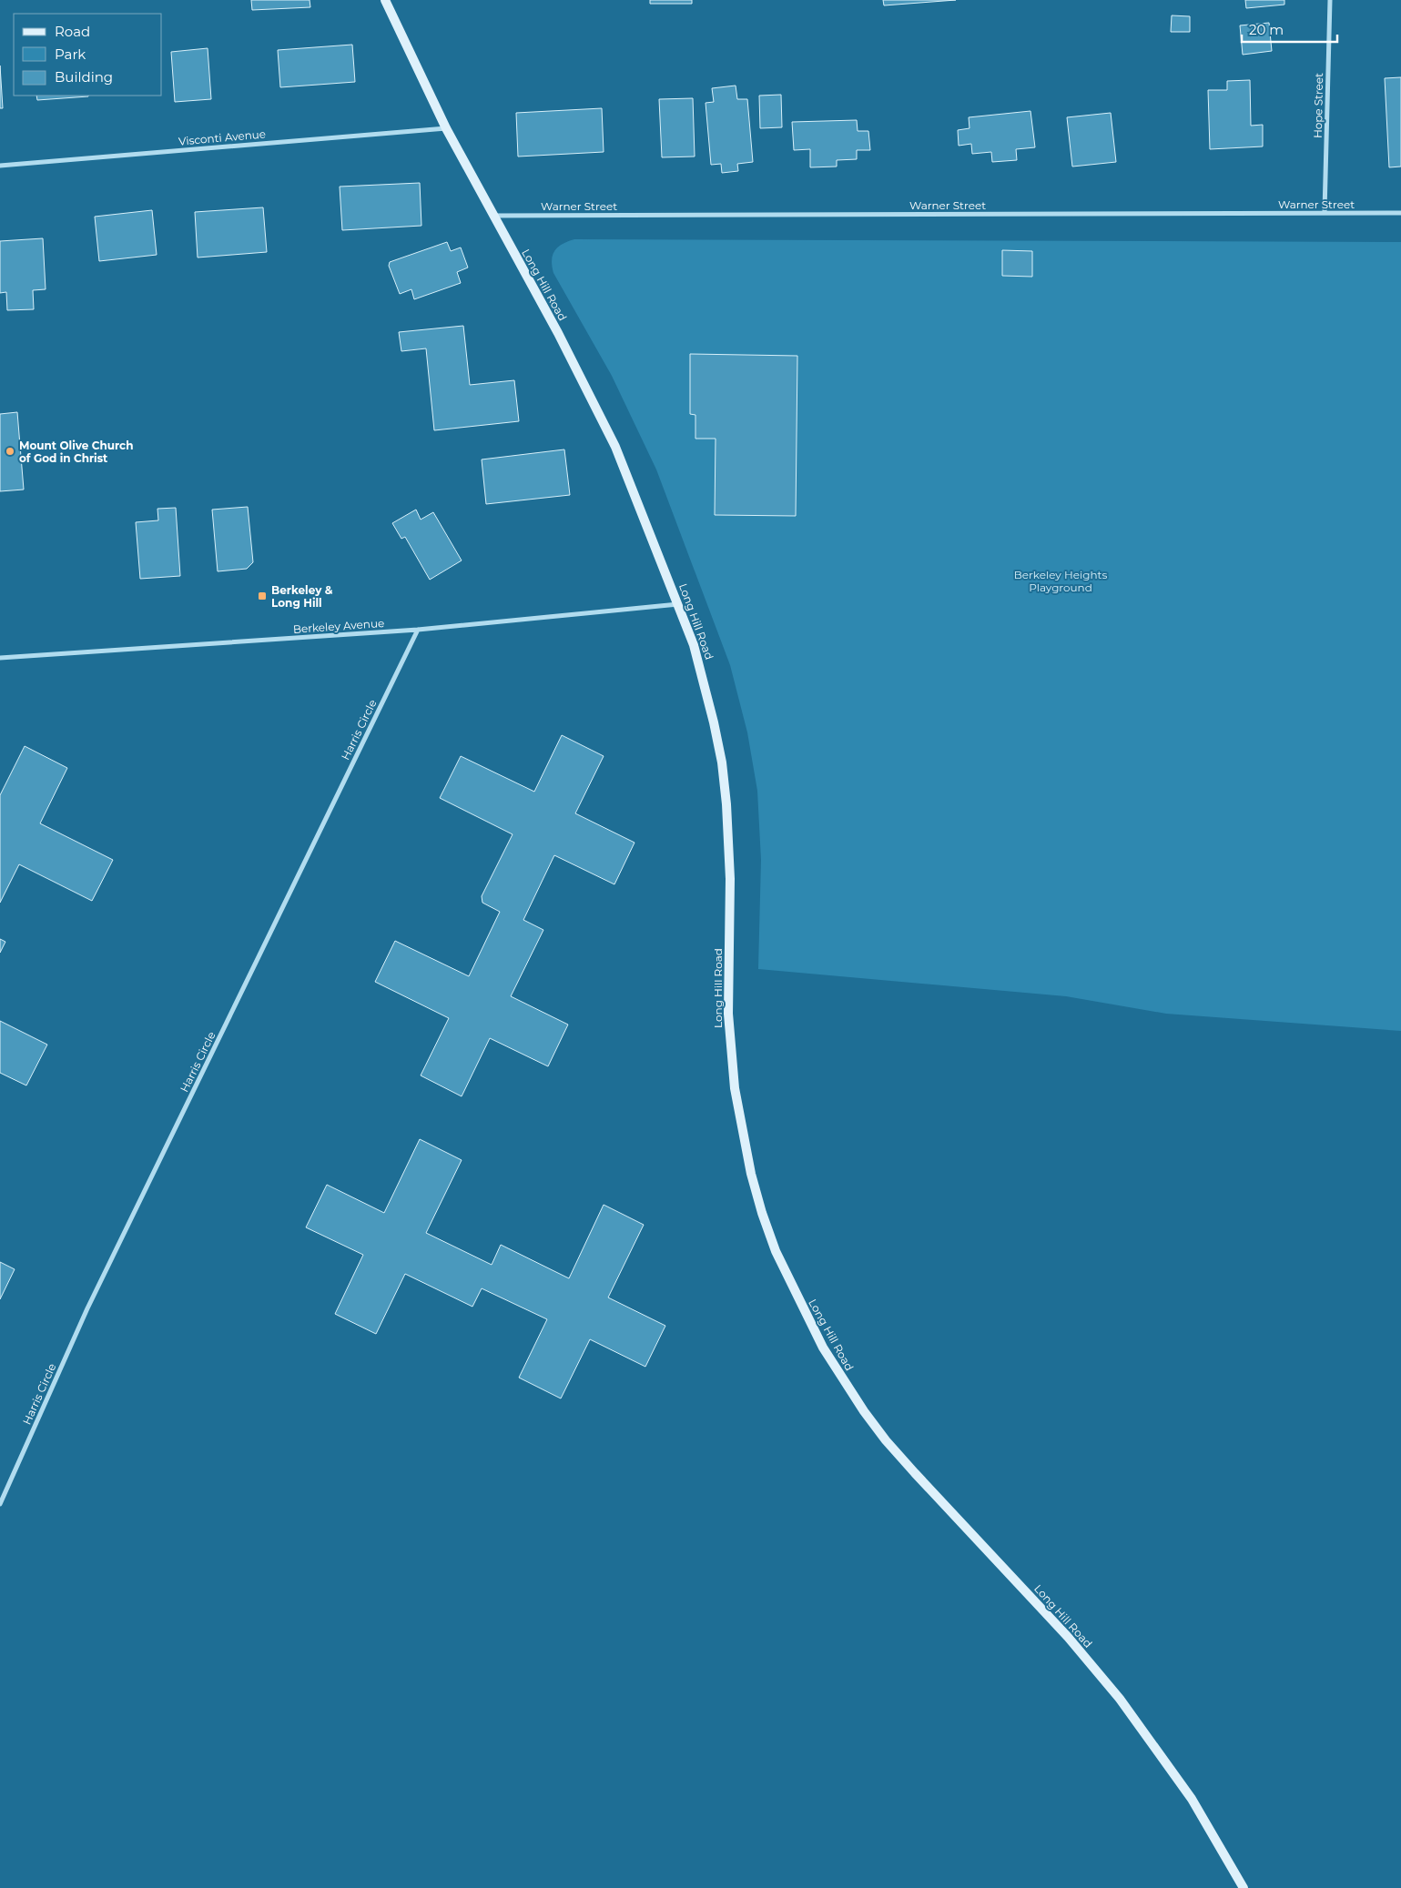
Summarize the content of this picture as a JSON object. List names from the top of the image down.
{
  "streets": {
    "main road": ["Long Hill Road"],
    "street": [
      "Hope Street",
      "Visconti Avenue",
      "Warner Street",
      "Berkeley Avenue",
      "Harris Circle"
    ]
  },
  "crossings": [
    ["Hope Street", "Warner Street"],
    ["Visconti Avenue", "Long Hill Road"],
    ["Warner Street", "Long Hill Road"],
    ["Long Hill Road", "Berkeley Avenue"],
    ["Berkeley Avenue", "Harris Circle"]
  ],
  "parks": ["Berkeley Heights Playground"],
  "places": {
    "other": ["Mount Olive Church of God in Christ"],
    "transit": ["Berkeley & Long Hill"]
  },
  "legend": ["Road", "Park", "Building"],
  "scale_bar": "20 m"
}
